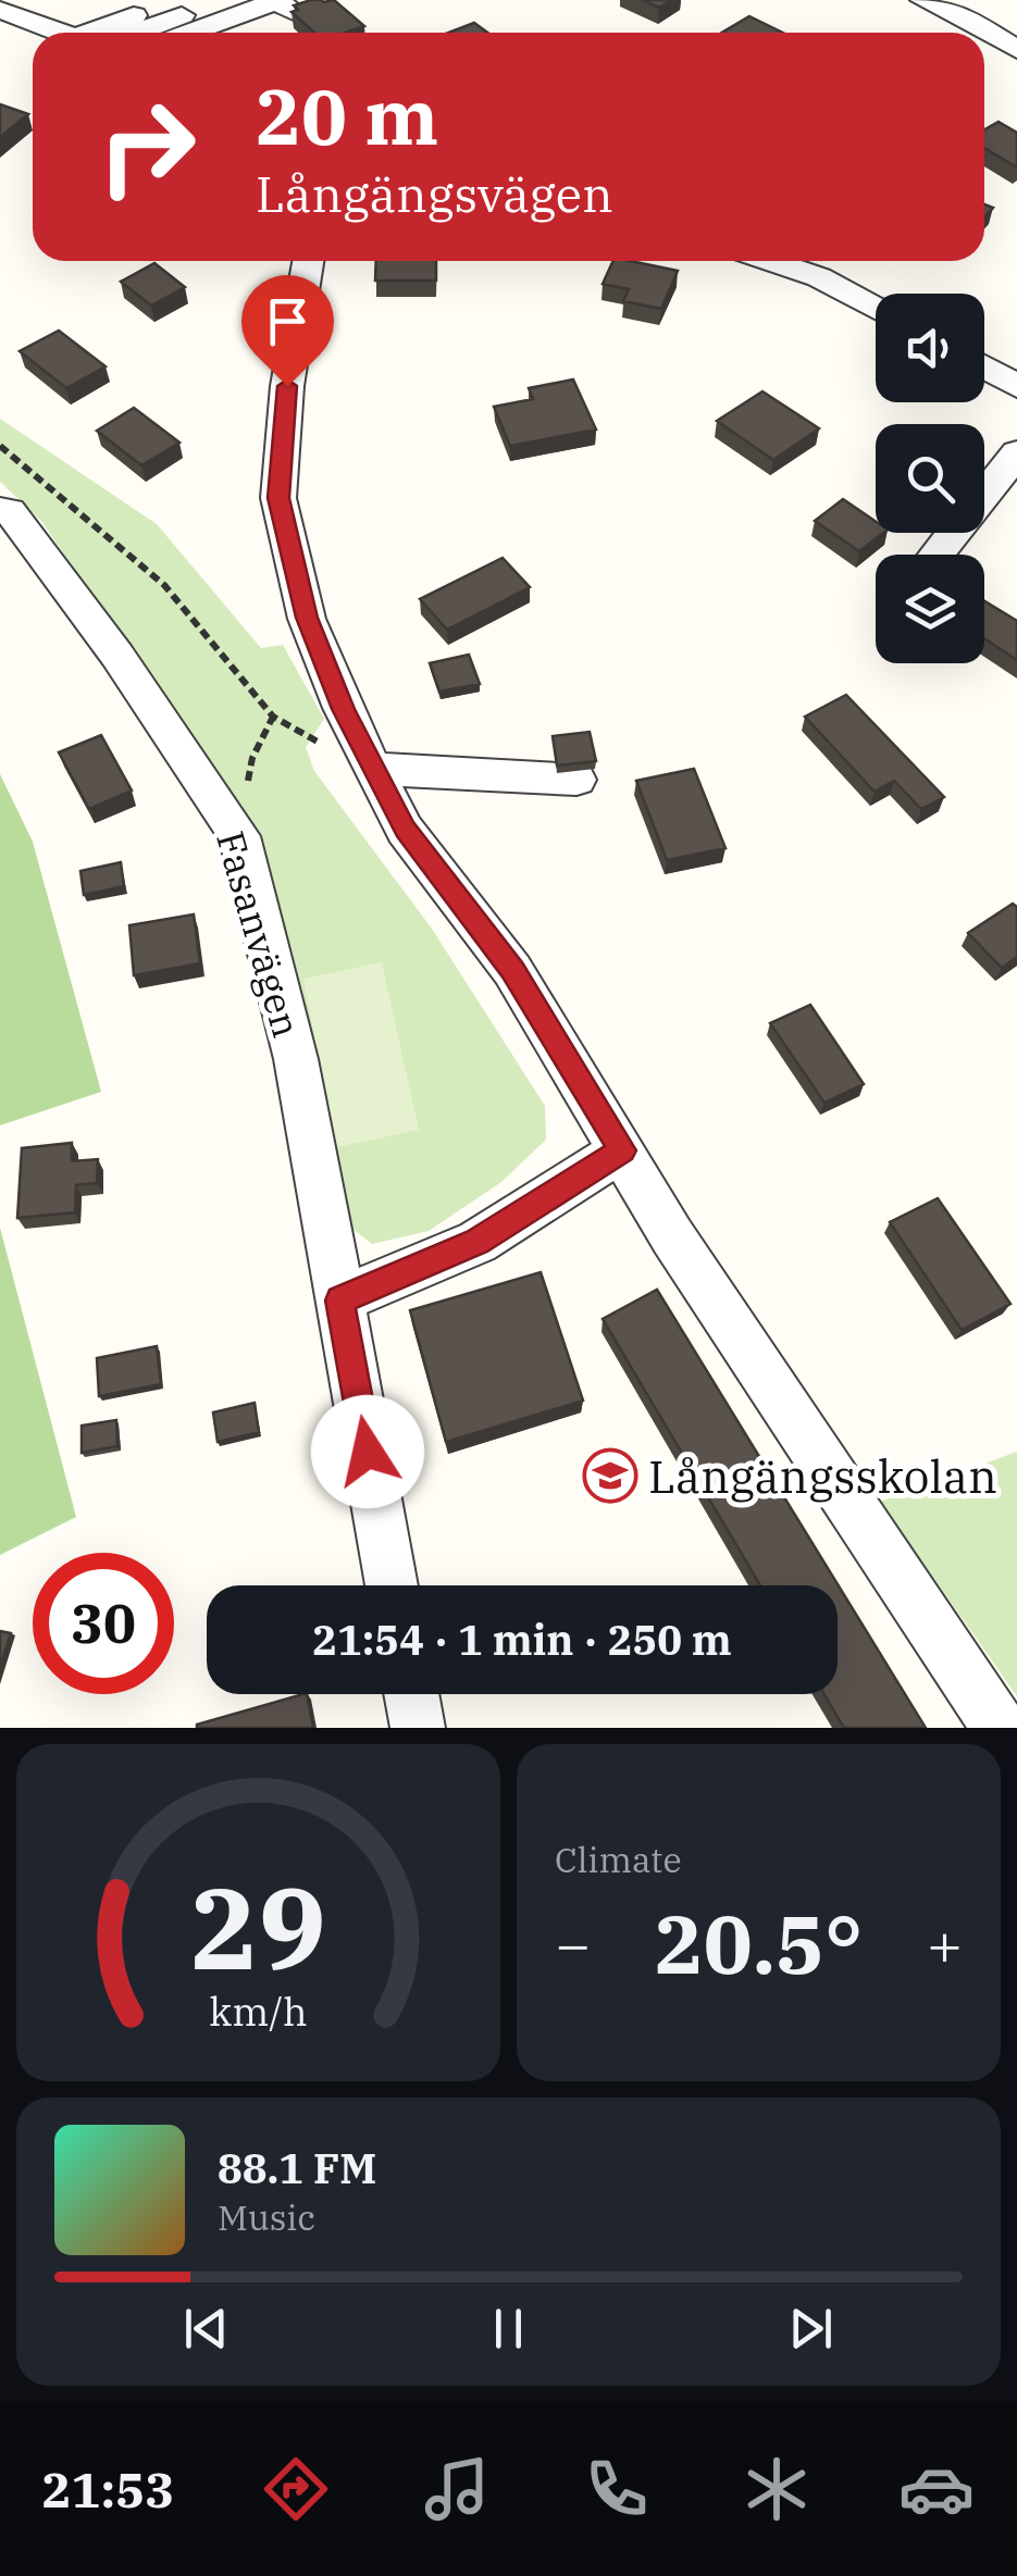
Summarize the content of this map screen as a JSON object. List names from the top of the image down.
{
  "streets": {
    "street": ["Fasanvägen"]
  },
  "places": {
    "school or university": ["Långängsskolan"]
  },
  "page": {
    "turn": ["20 m", "Långängsvägen"],
    "limit": "30",
    "trip": "21:54 · 1 min · 250 m",
    "tile": "Climate",
    "heat": ["−", "20.5°", "+"],
    "song": ["88.1 FM", "Music"],
    "tabs": "21:53",
    "gauge": ["29", "km/h"]
  }
}
